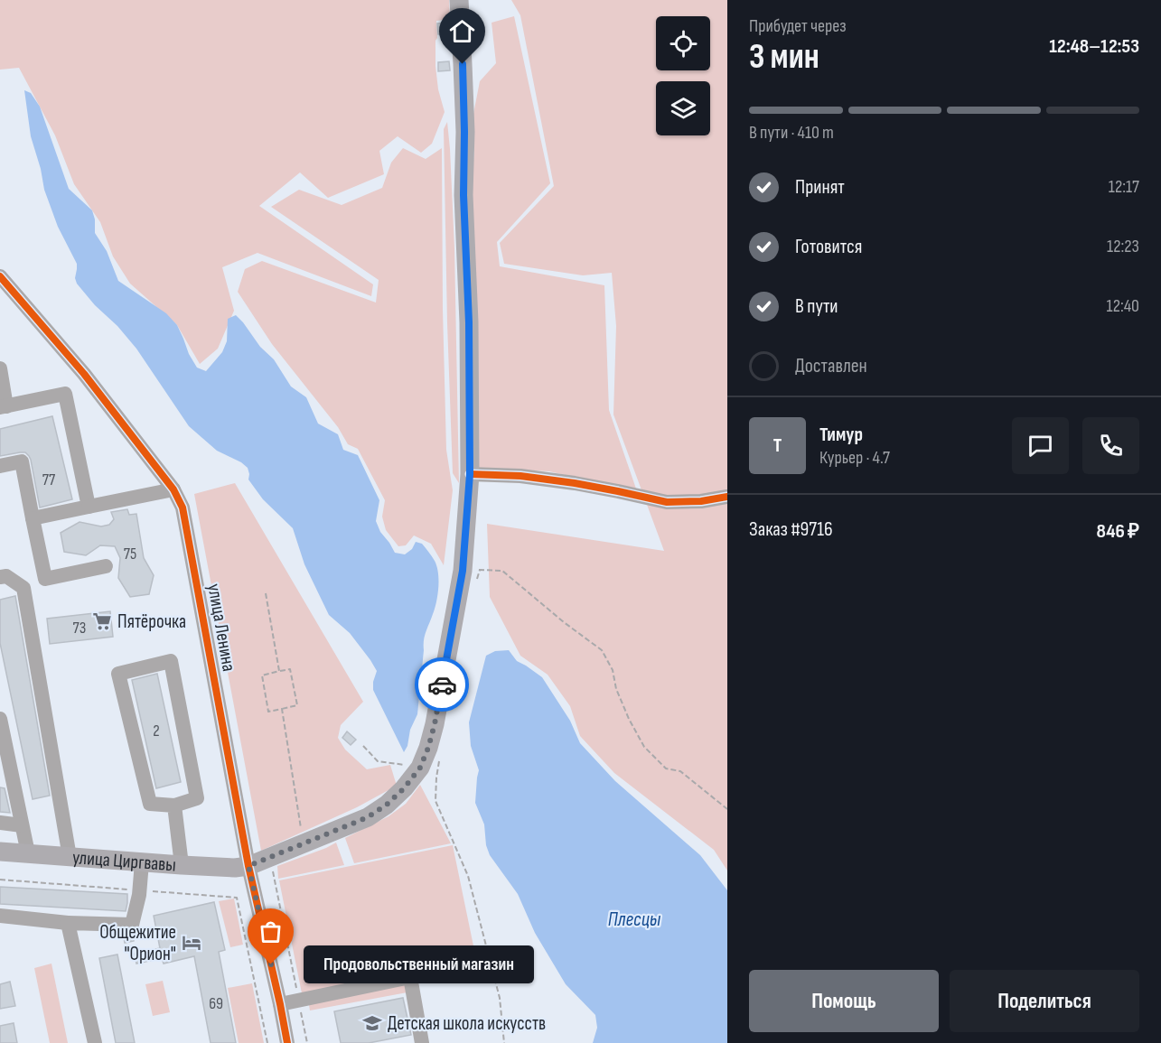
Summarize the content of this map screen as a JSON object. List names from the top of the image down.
{
  "streets": {
    "main road": ["улица Циргвавы"],
    "street": ["улица Ленина"]
  },
  "crossings": [
    ["улица Ленина", "улица Циргвавы"]
  ],
  "water": ["Плесцы"],
  "places": {
    "supermarket": ["Пятёрочка"],
    "hotel": ["Общежитие \"Орион\""],
    "other": ["Продовольственный магазин"],
    "school or university": ["Детская школа искусств"]
  },
  "house_numbers": [
    "77",
    "75",
    "73",
    "2",
    "69"
  ],
  "page": {
    "heading": ["3 мин", "Прибудет через", "12:48–12:53"],
    "panel": [
      "Тимур",
      "Курьер · 4.7",
      "Заказ #9716",
      "846 ₽"
    ],
    "bar": "В пути · 410 m",
    "list": [
      ["Принят", "12:17"],
      ["Готовится", "12:23"],
      ["В пути", "12:40"],
      "Доставлен"
    ],
    "round": "Т",
    "bubble": "Продовольственный магазин",
    "buttons": ["Помощь", "Поделиться"]
  }
}
